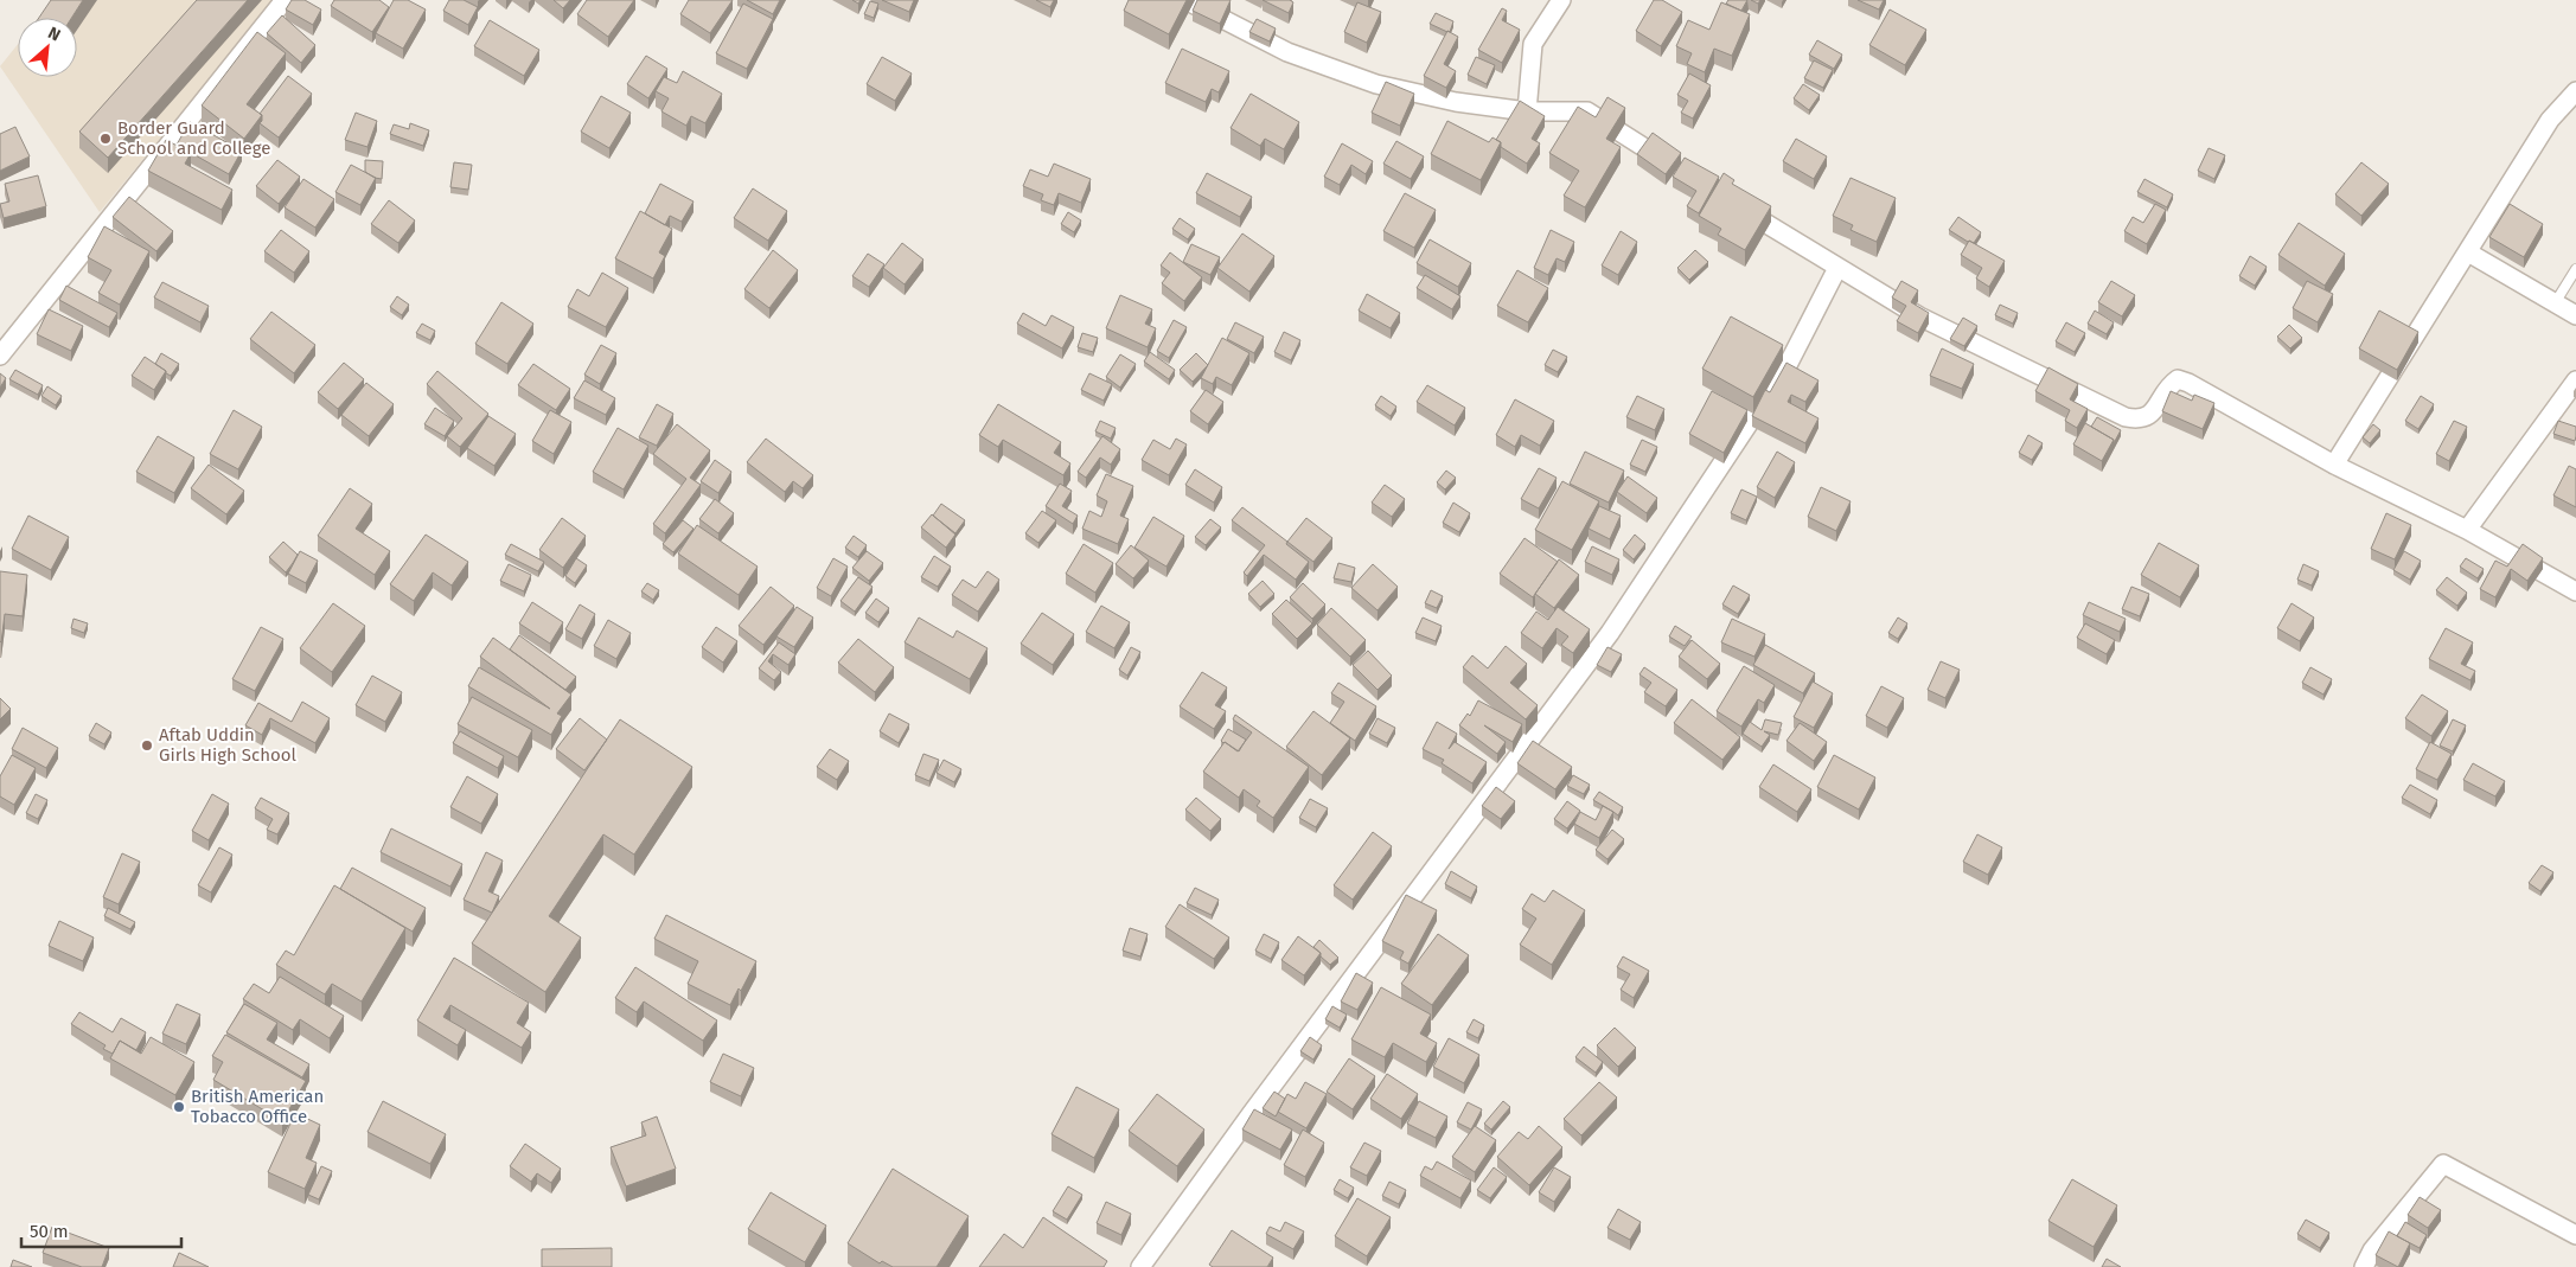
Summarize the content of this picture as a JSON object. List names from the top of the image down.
{
  "places": ["Border Guard School and College", "Aftab Uddin Girls High School", "British American Tobacco Office"],
  "scale_bar": "50 m",
  "north": "top right"
}
